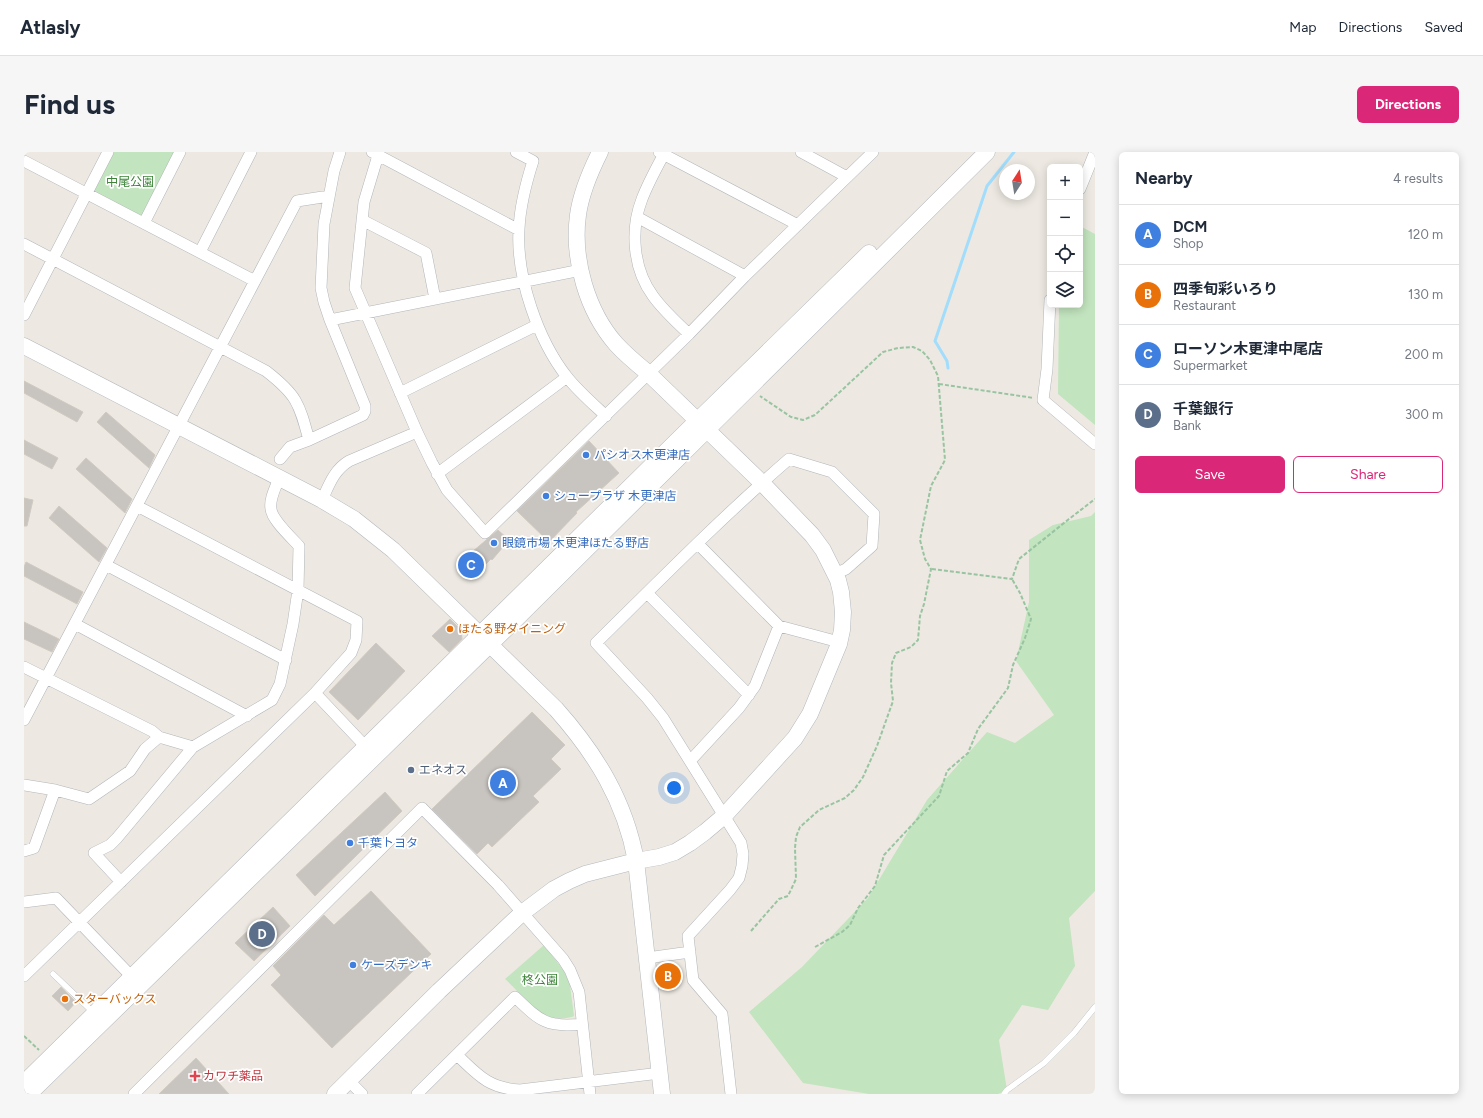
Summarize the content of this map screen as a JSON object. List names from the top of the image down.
{
  "parks": ["中尾公園", "柊公園"],
  "places": {
    "other": [
      "パシオス木更津店",
      "シュープラザ 木更津店",
      "眼鏡市場 木更津ほたる野店",
      "ほたる野ダイニング",
      "エネオス",
      "千葉トヨタ",
      "ケーズデンキ",
      "スターバックス"
    ],
    "health": ["カワチ薬品"]
  },
  "north": "top",
  "page": {
    "header": "Atlasly",
    "nav": ["Map", "Directions", "Saved"],
    "buttons": [
      "Directions",
      ["Save", "Share"]
    ],
    "title": "Find us",
    "heading": ["Nearby", "4 results"],
    "map_buttons": ["+", "−"],
    "list": [
      {
        "mark": "A",
        "name": "DCM",
        "note": "Shop",
        "value": "120 m"
      },
      {
        "mark": "B",
        "name": "四季旬彩いろり",
        "note": "Restaurant",
        "value": "130 m"
      },
      {
        "mark": "C",
        "name": "ローソン木更津中尾店",
        "note": "Supermarket",
        "value": "200 m"
      },
      {
        "mark": "D",
        "name": "千葉銀行",
        "note": "Bank",
        "value": "300 m"
      }
    ],
    "pins": [
      "C",
      "A",
      "D",
      "B"
    ]
  }
}
